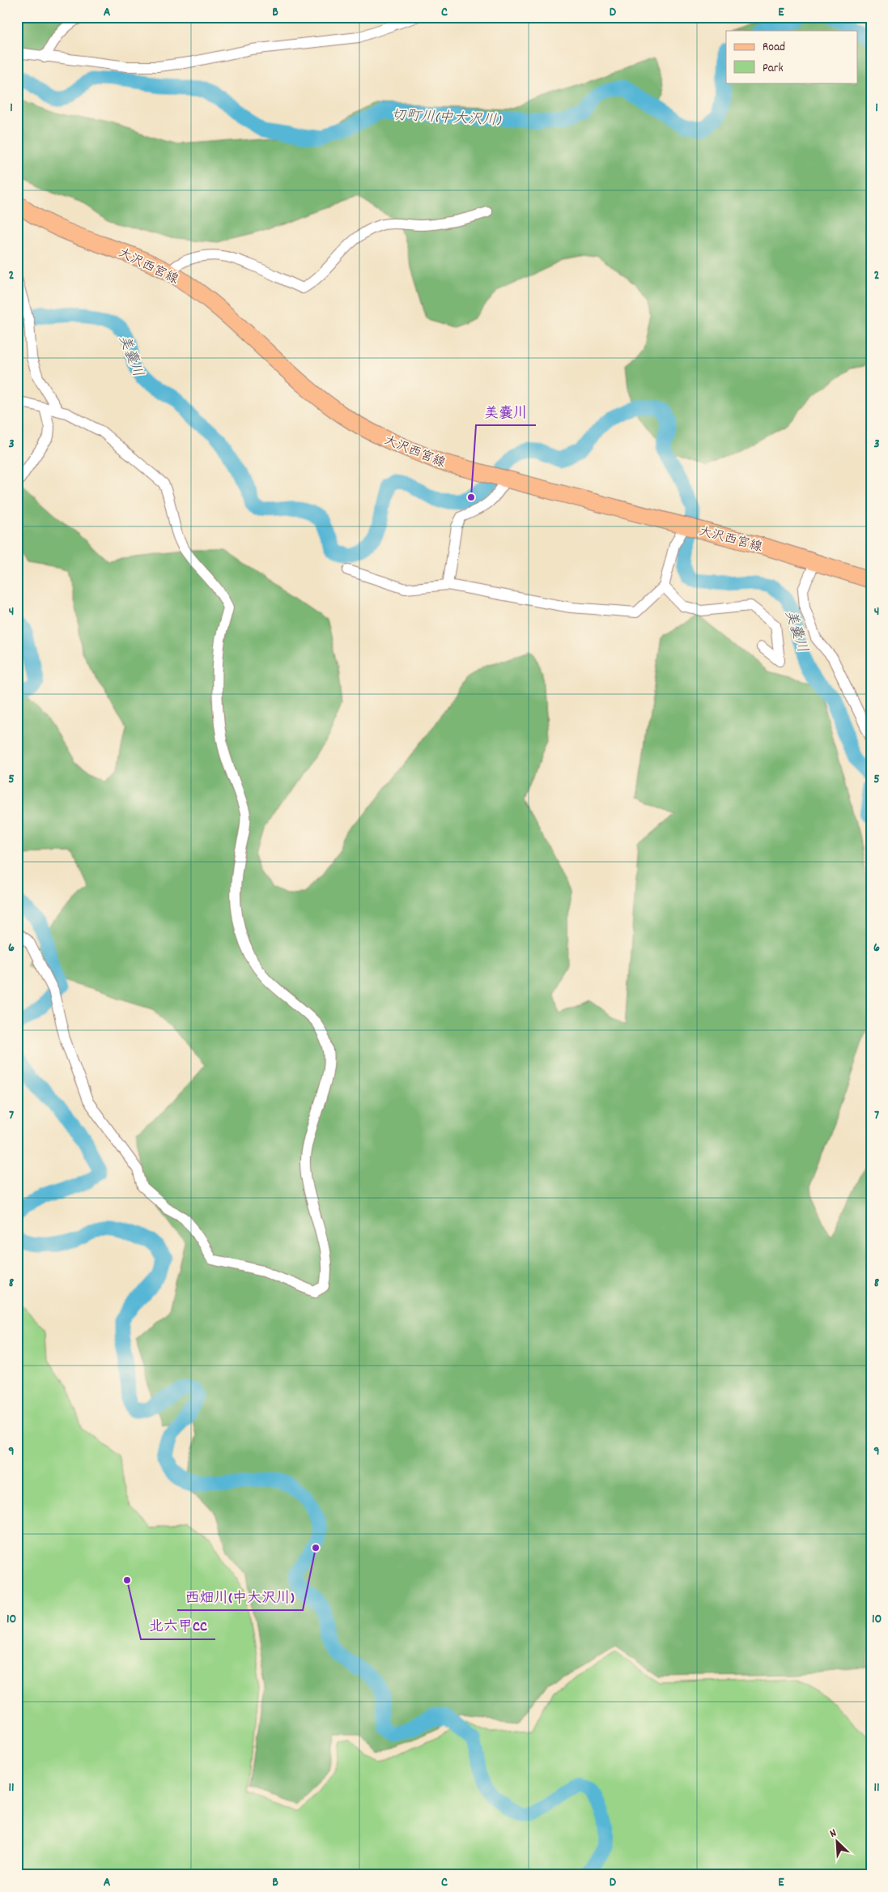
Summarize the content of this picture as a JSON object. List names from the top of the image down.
{
  "streets": {
    "main road": ["大沢西宮線"]
  },
  "water": ["切町川(中大沢川)", "美嚢川"],
  "places": ["美嚢川", "西畑川(中大沢川)", "北六甲CC"],
  "legend": ["Road", "Park"],
  "north": "top left",
  "grid": {
    "columns": [
      "A",
      "B",
      "C",
      "D",
      "E"
    ],
    "rows": [
      "1",
      "2",
      "3",
      "4",
      "5",
      "6",
      "7",
      "8",
      "9",
      "10",
      "11"
    ]
  }
}
